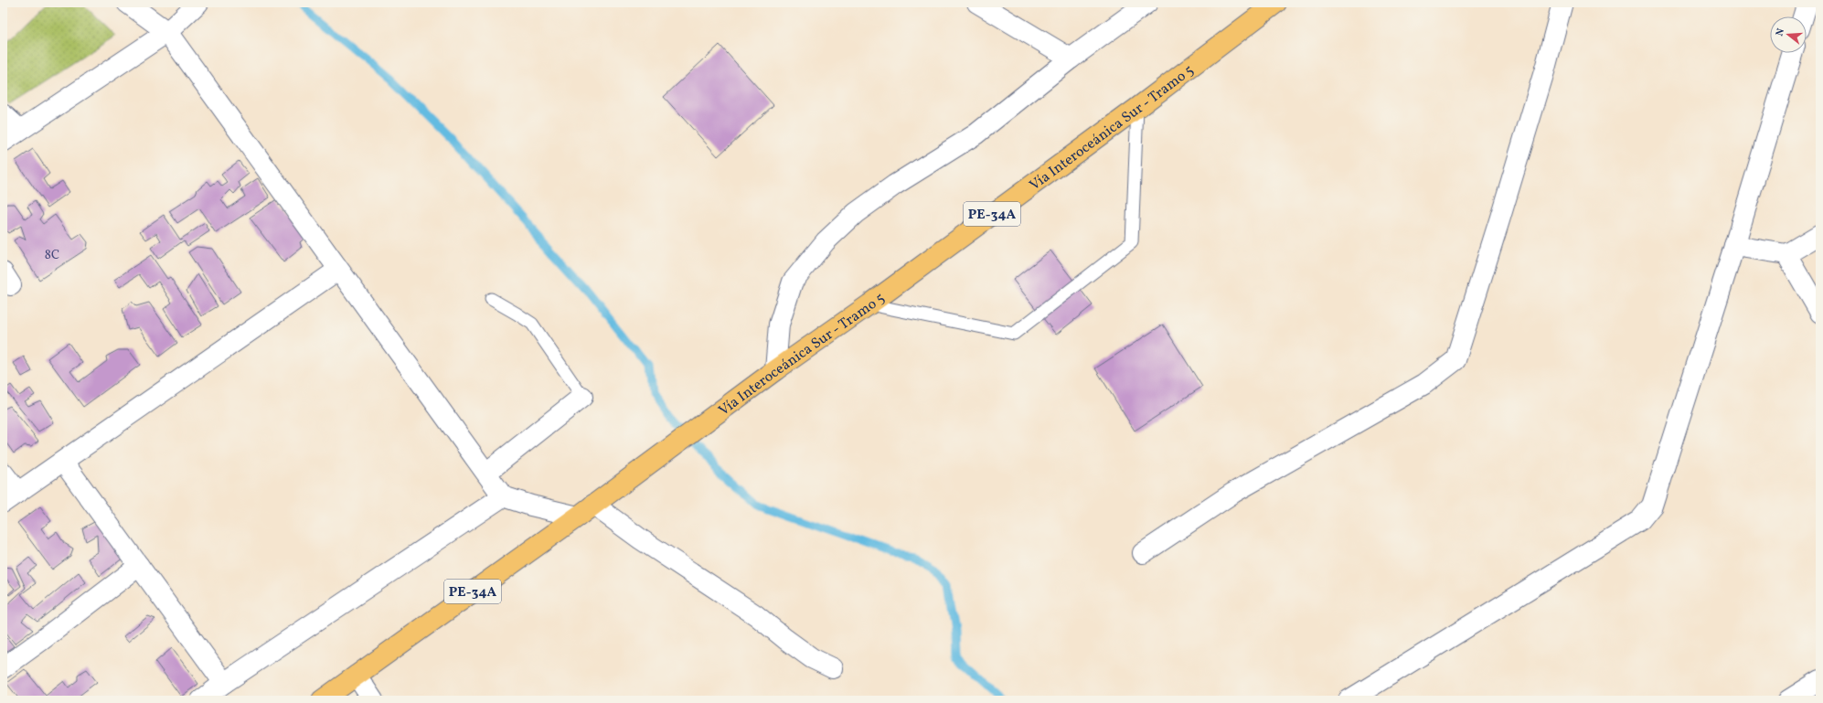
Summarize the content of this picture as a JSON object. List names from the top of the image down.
{
  "streets": {
    "highway": ["Vía Interoceánica Sur - Tramo 5", "PE-34A"]
  },
  "house_numbers": ["8C"],
  "north": "left"
}
